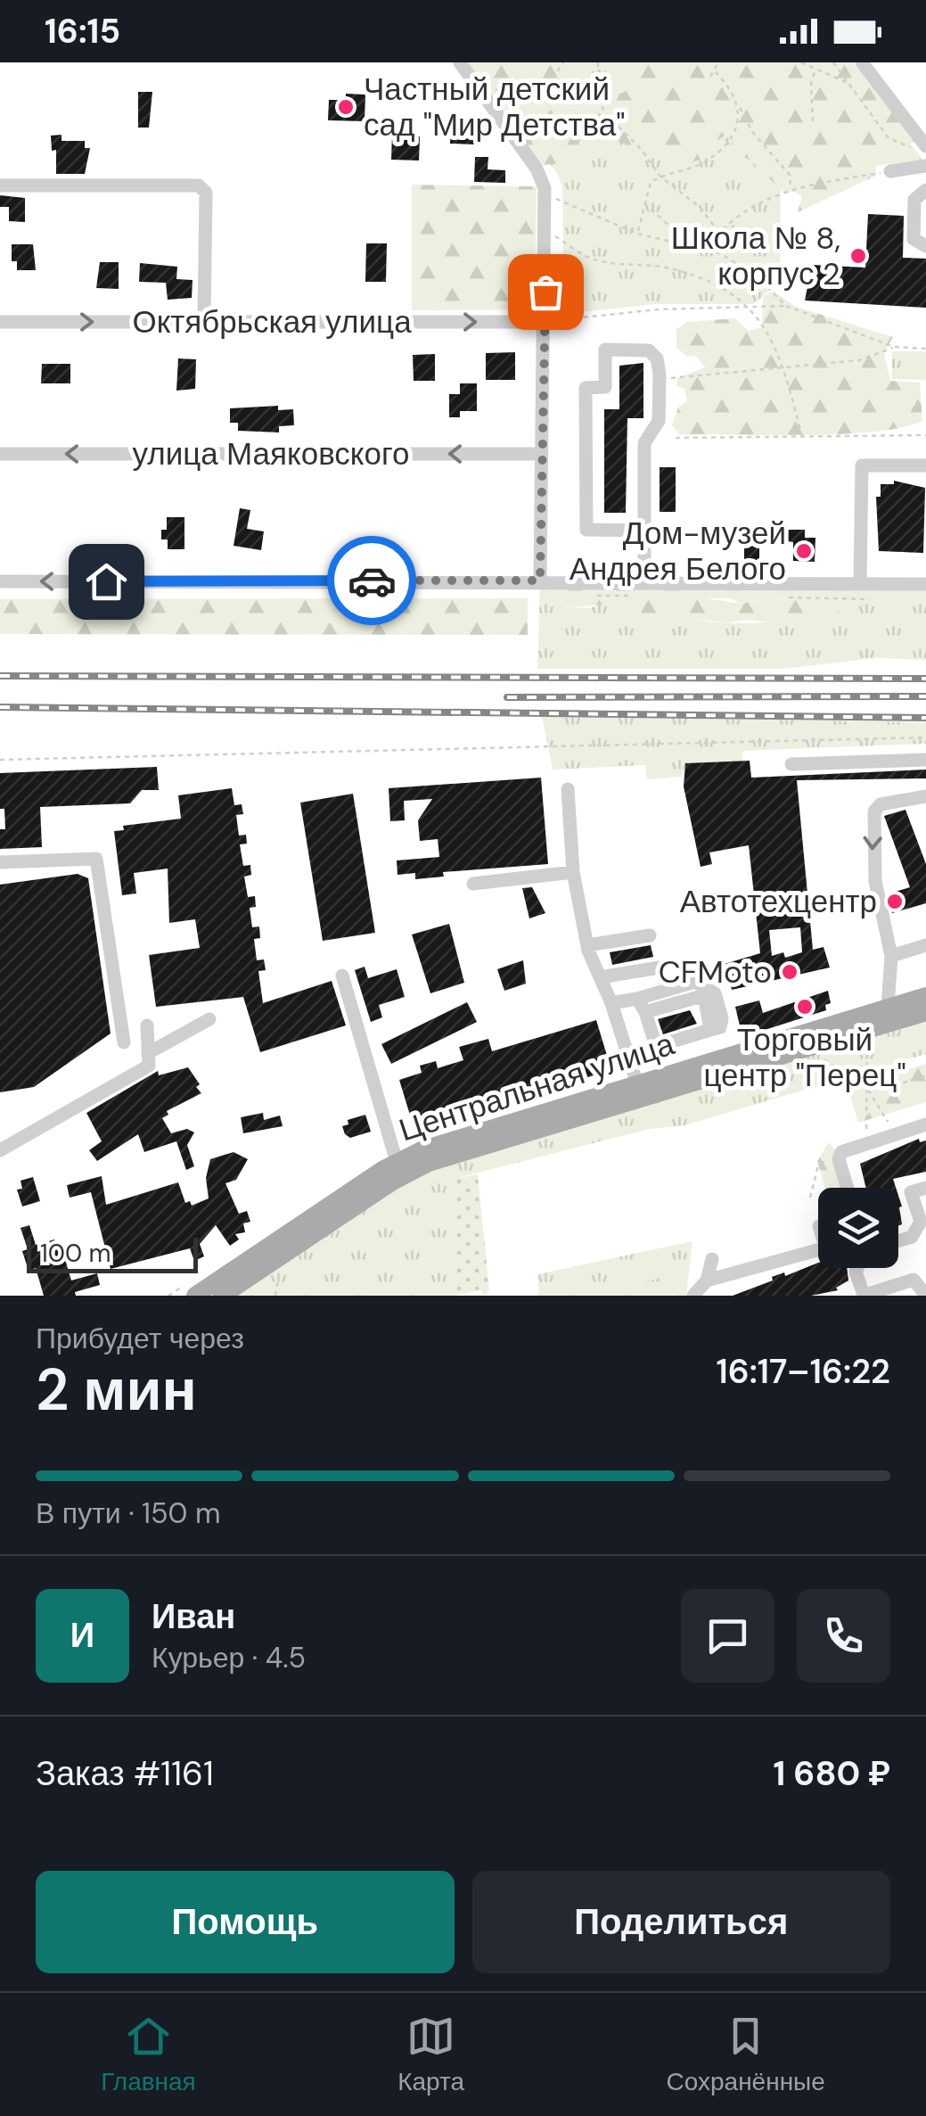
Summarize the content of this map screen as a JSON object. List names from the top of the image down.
{
  "streets": {
    "main road": ["Центральная улица"],
    "street": ["Октябрьская улица", "улица Маяковского"]
  },
  "one_way": ["Октябрьская улица", "улица Маяковского"],
  "places": [
    "Частный детский сад \"Мир Детства\"",
    "Школа № 8, корпус 2",
    "Дом-музей Андрея Белого",
    "Автотехцентр",
    "CFMoto",
    "Торговый центр \"Перец\""
  ],
  "scale_bar": "100 m",
  "page": {
    "status": "16:15",
    "scale": "100 m",
    "heading": ["2 мин", "Прибудет через", "16:17–16:22"],
    "panel": [
      "Иван",
      "Курьер · 4.5",
      "Заказ #1161",
      "1 680 ₽"
    ],
    "bar": "В пути · 150 m",
    "round": "И",
    "buttons": ["Помощь", "Поделиться"],
    "tabs": ["Главная", "Карта", "Сохранённые"]
  }
}
